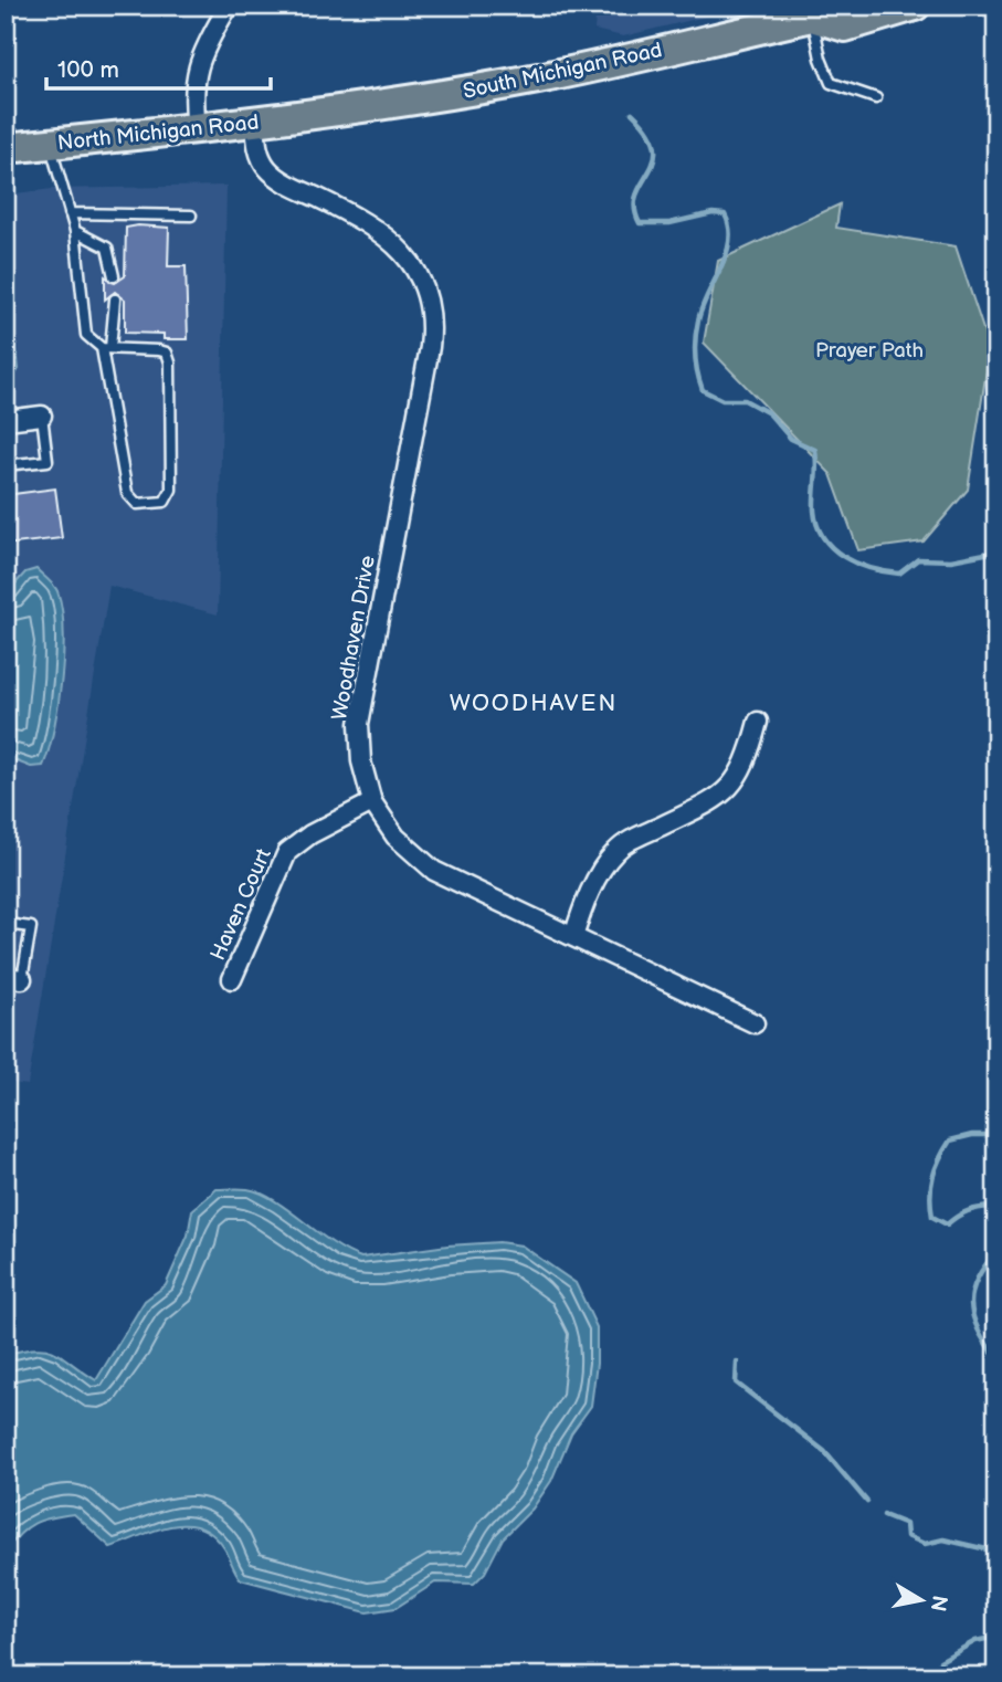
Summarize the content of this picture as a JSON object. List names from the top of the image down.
{
  "streets": {
    "main road": ["South Michigan Road", "North Michigan Road"],
    "street": ["Woodhaven Drive", "Haven Court"]
  },
  "crossings": [
    ["South Michigan Road", "North Michigan Road"],
    ["North Michigan Road", "Woodhaven Drive"],
    ["Woodhaven Drive", "Haven Court"]
  ],
  "districts": ["WOODHAVEN"],
  "parks": ["Prayer Path"],
  "scale_bar": "100 m",
  "north": "right"
}
